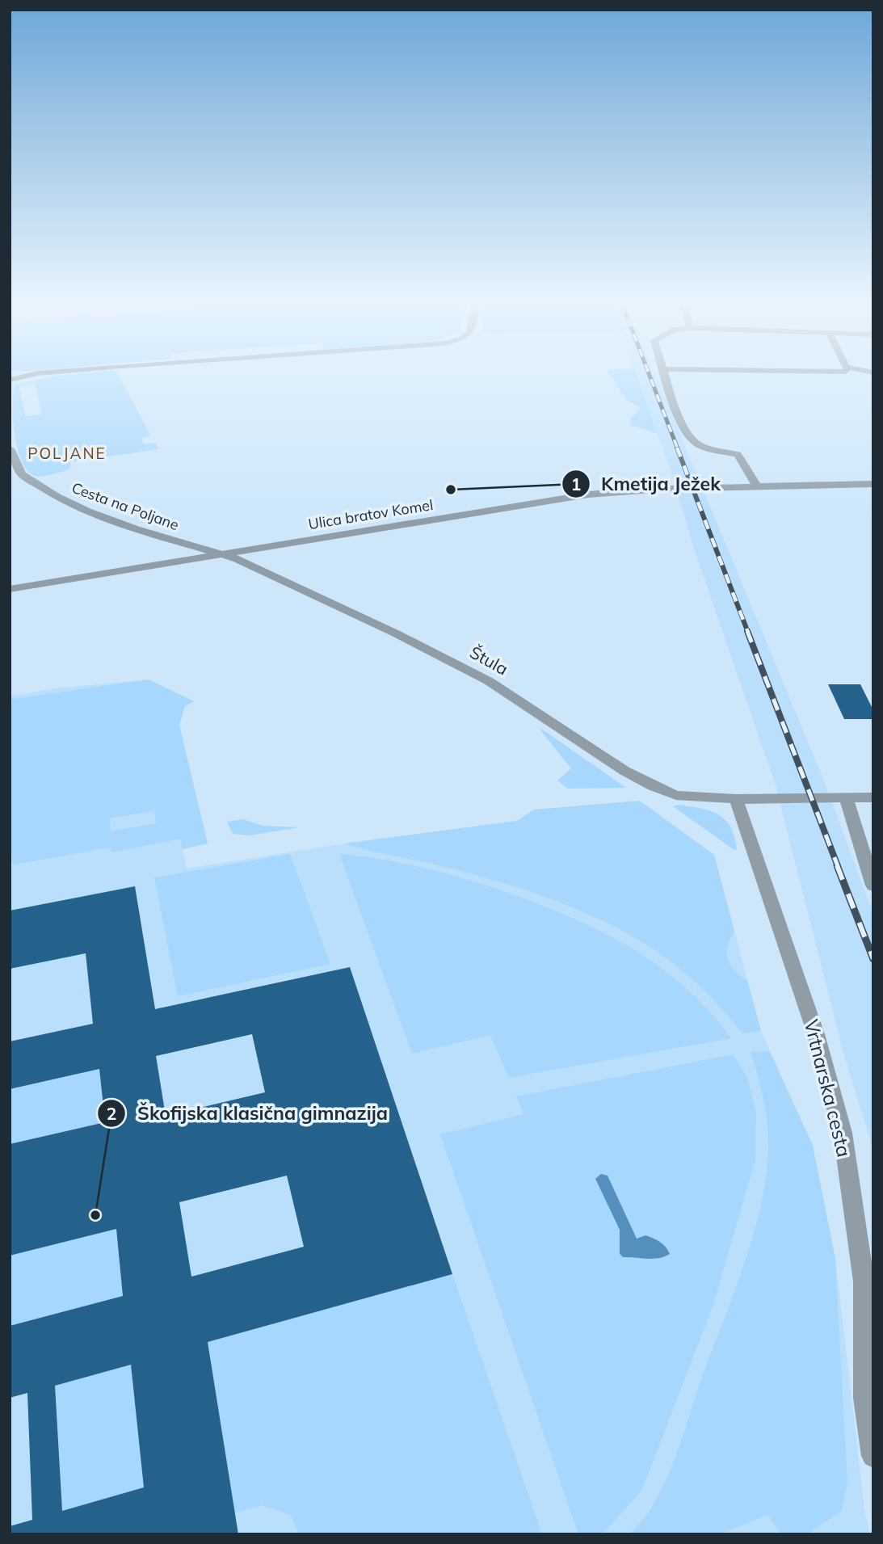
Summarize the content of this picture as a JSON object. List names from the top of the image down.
{
  "streets": {
    "street": [
      "Cesta na Poljane",
      "Ulica bratov Komel",
      "Štula",
      "Vrtnarska cesta"
    ]
  },
  "crossings": [
    ["Cesta na Poljane", "Ulica bratov Komel"],
    ["Cesta na Poljane", "Štula"],
    ["Ulica bratov Komel", "Štula"],
    ["Štula", "Vrtnarska cesta"]
  ],
  "districts": ["POLJANE"],
  "places": ["Kmetija Ježek", "Škofijska klasična gimnazija"]
}
